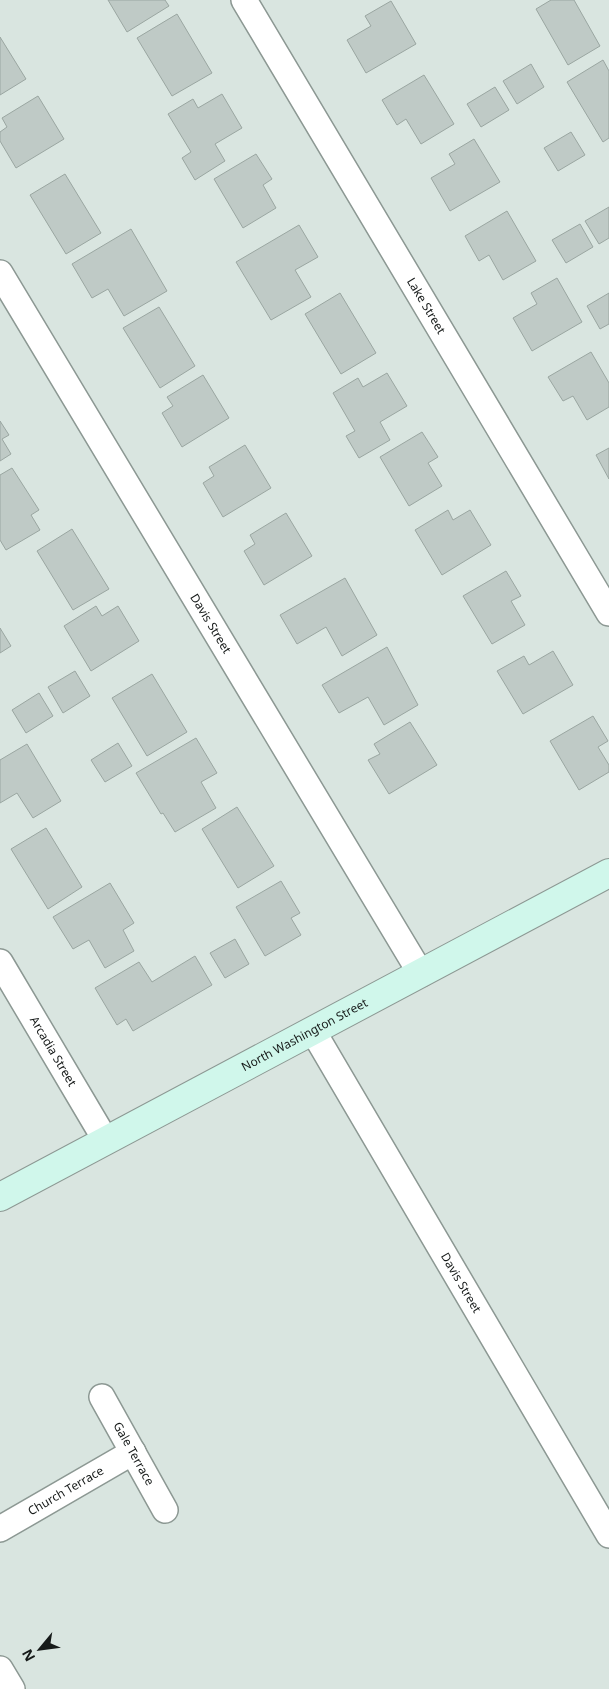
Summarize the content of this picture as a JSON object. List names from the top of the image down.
{
  "streets": {
    "street": [
      "Lake Street",
      "Davis Street",
      "North Washington Street",
      "Arcadia Street",
      "Gale Terrace",
      "Church Terrace"
    ]
  },
  "crossings": [
    ["Davis Street", "North Washington Street"],
    ["North Washington Street", "Arcadia Street"],
    ["Gale Terrace", "Church Terrace"]
  ],
  "north": "bottom left"
}
